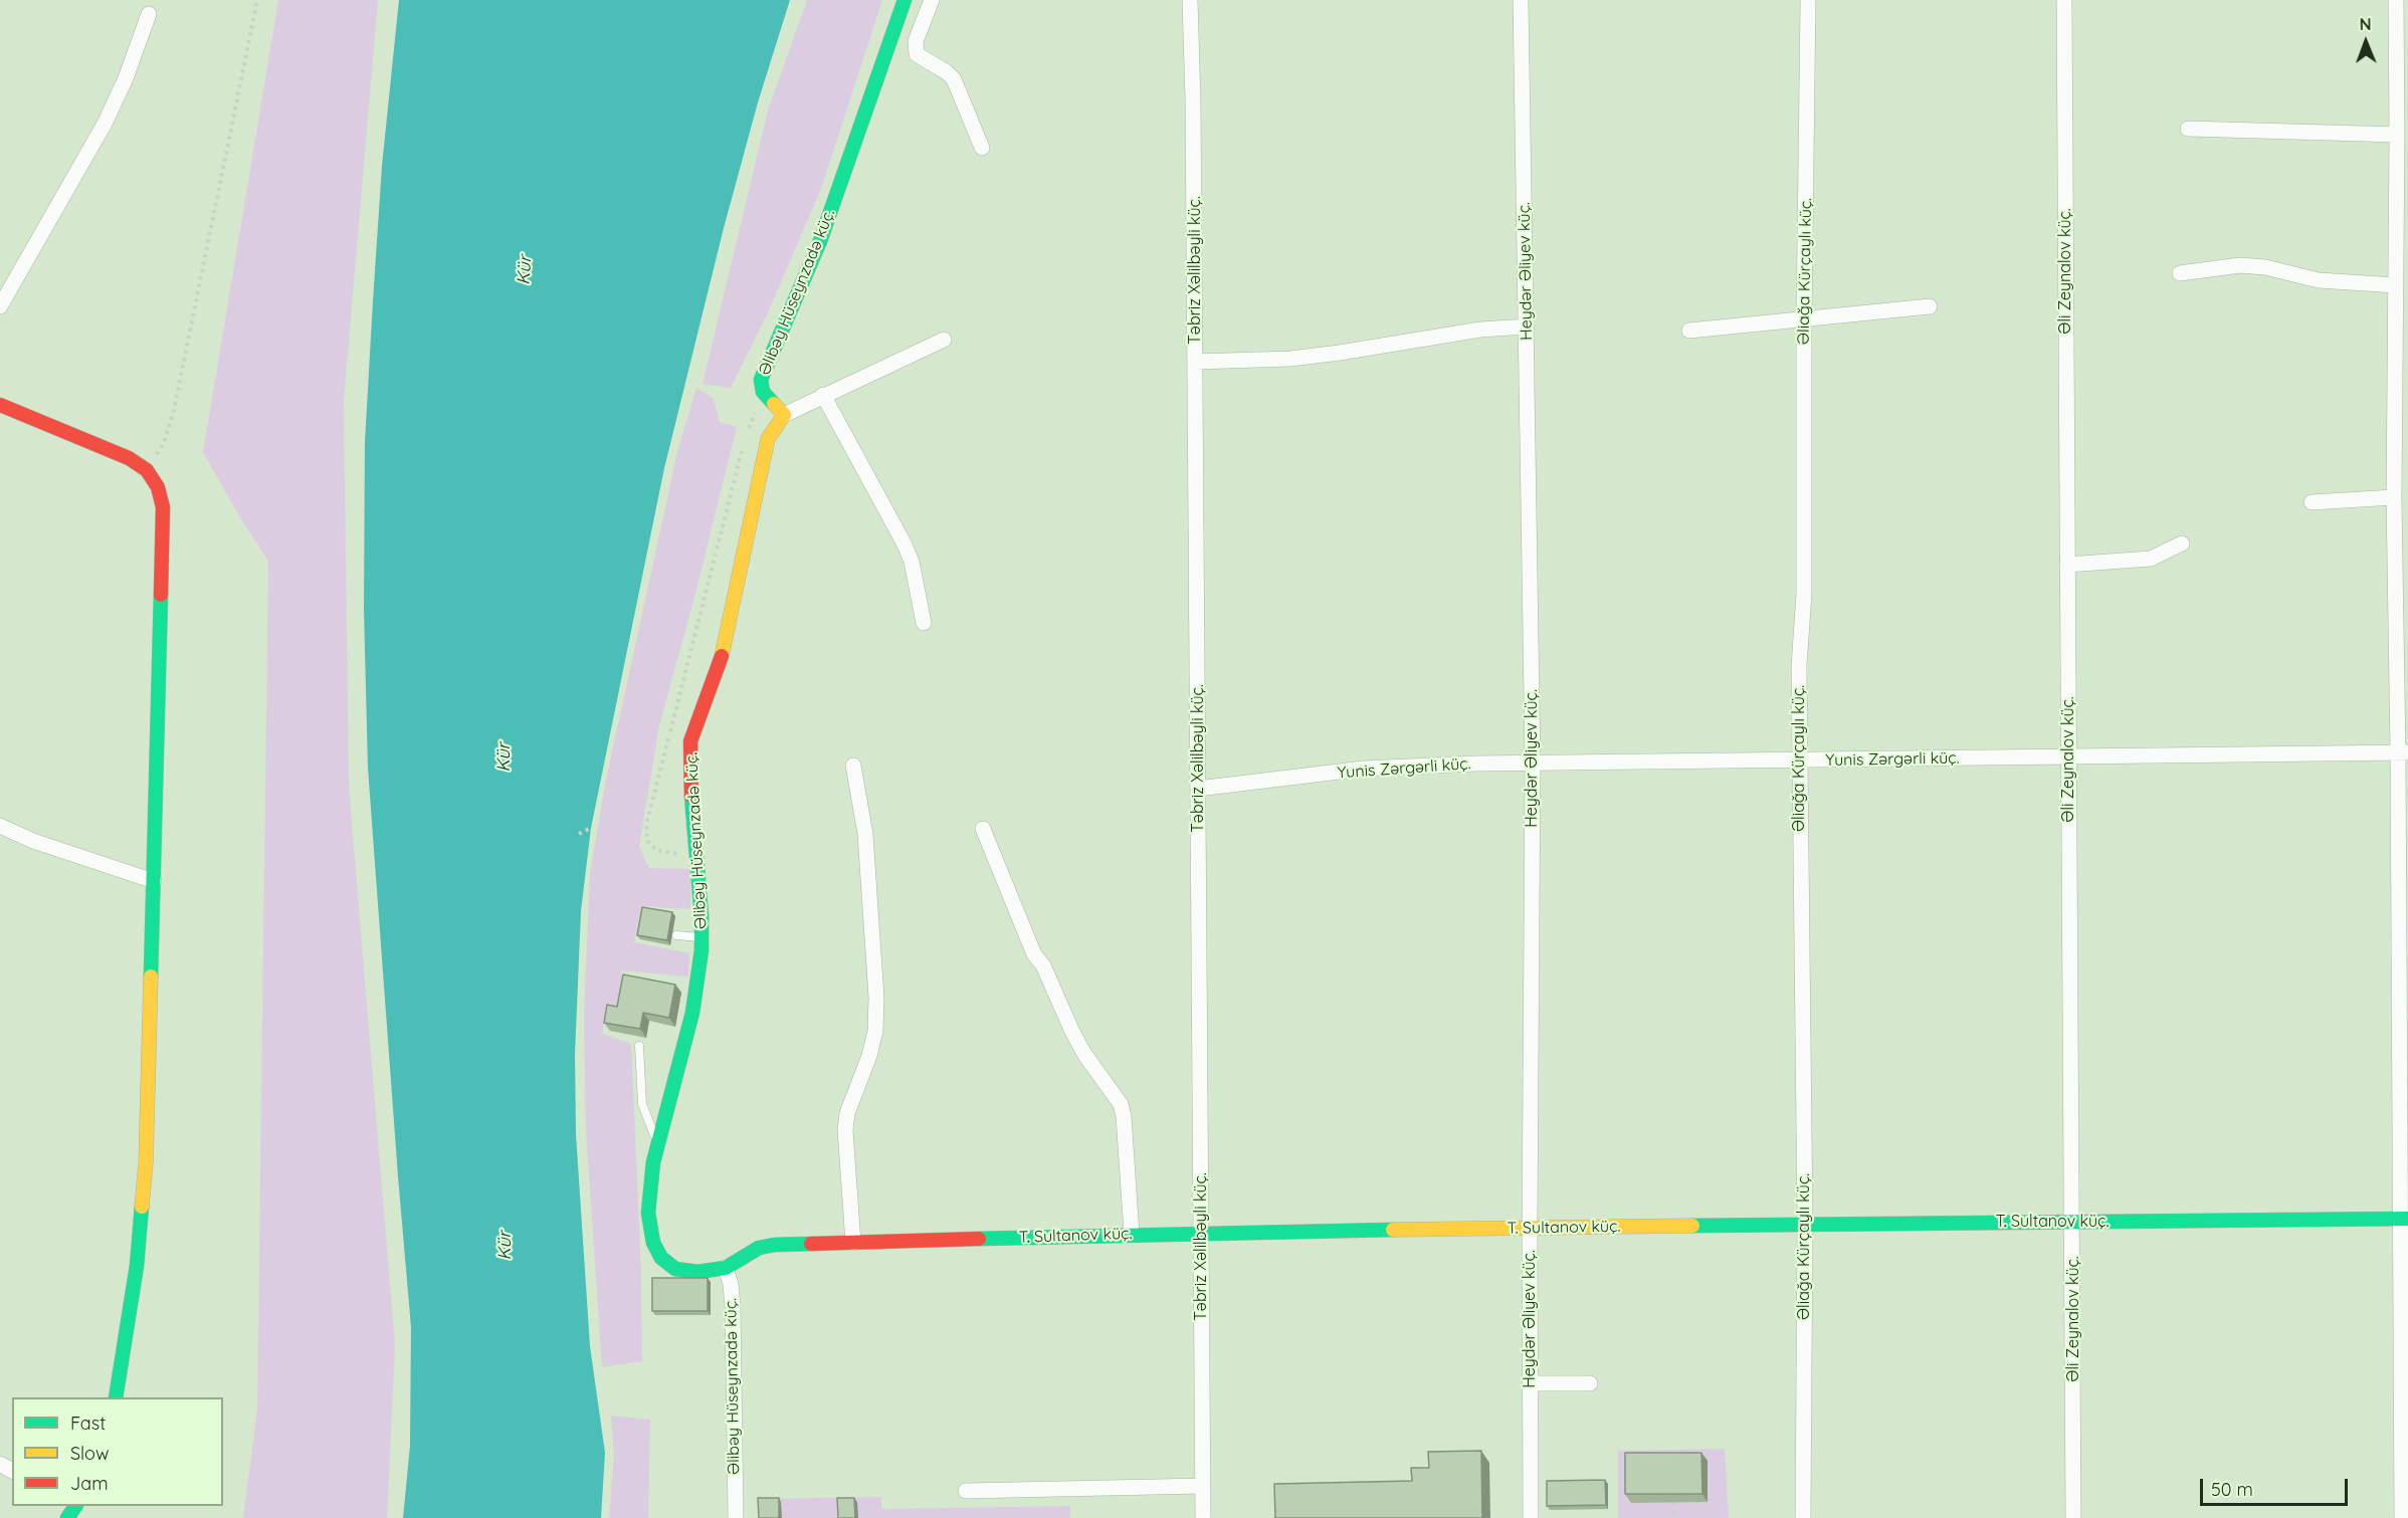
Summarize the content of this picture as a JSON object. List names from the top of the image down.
{
  "streets": {
    "street": [
      "Təbriz Xəlilbəyli küç.",
      "Heydər Əliyev küç.",
      "Əliağa Kürçaylı küç.",
      "Əli Zeynalov küç.",
      "Əlibəy Hüseynzadə küç.",
      "Yunis Zərgərli küç.",
      "T. Sultanov küç."
    ]
  },
  "crossings": [
    ["Təbriz Xəlilbəyli küç.", "Yunis Zərgərli küç."],
    ["Təbriz Xəlilbəyli küç.", "T. Sultanov küç."],
    ["Heydər Əliyev küç.", "Yunis Zərgərli küç."],
    ["Heydər Əliyev küç.", "T. Sultanov küç."],
    ["Əliağa Kürçaylı küç.", "Yunis Zərgərli küç."],
    ["Əliağa Kürçaylı küç.", "T. Sultanov küç."],
    ["Əli Zeynalov küç.", "Yunis Zərgərli küç."],
    ["Əli Zeynalov küç.", "T. Sultanov küç."],
    ["Əlibəy Hüseynzadə küç.", "T. Sultanov küç."]
  ],
  "water": ["Kür"],
  "legend": ["Fast", "Slow", "Jam"],
  "scale_bar": "50 m",
  "north": "top"
}
